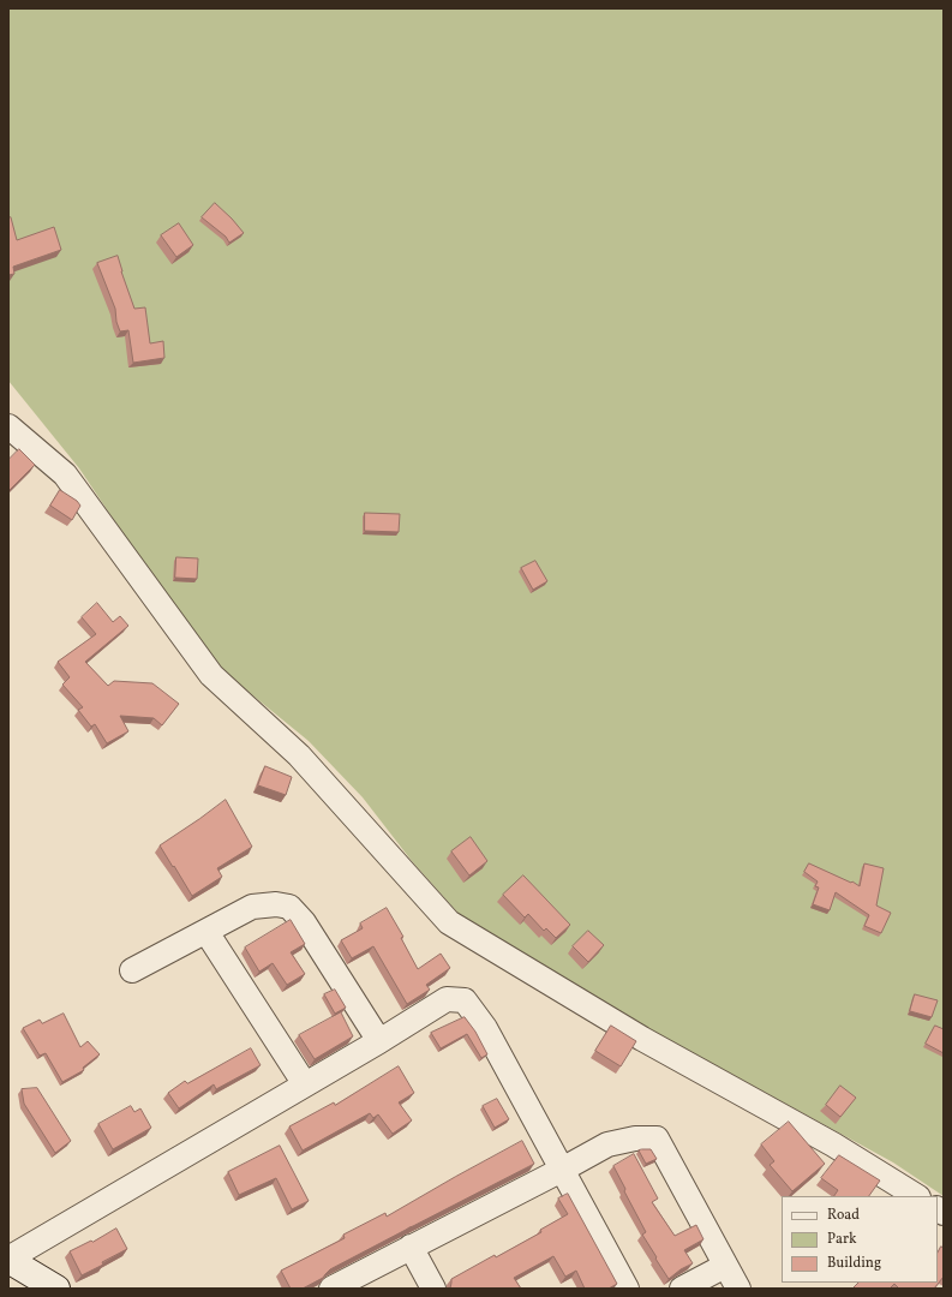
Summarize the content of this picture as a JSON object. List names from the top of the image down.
{
  "legend": ["Road", "Park", "Building"]
}
